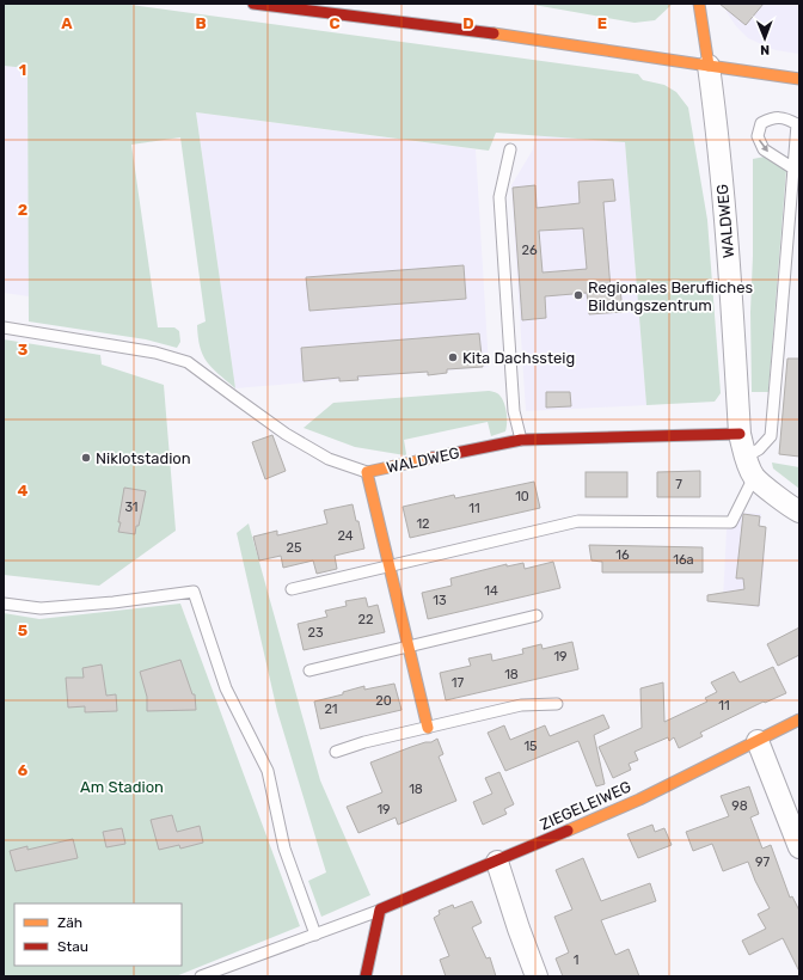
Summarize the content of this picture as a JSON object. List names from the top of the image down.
{
  "streets": {
    "street": ["WALDWEG", "ZIEGELEIWEG"]
  },
  "parks": ["Am Stadion"],
  "places": ["Regionales Berufliches Bildungszentrum", "Kita Dachssteig", "Niklotstadion"],
  "house_numbers": [
    "26",
    "7",
    "10",
    "31",
    "11",
    "12",
    "24",
    "25",
    "16",
    "16a",
    "14",
    "13",
    "22",
    "23",
    "19",
    "18",
    "17",
    "20",
    "11",
    "21",
    "15",
    "18",
    "98",
    "19",
    "97",
    "1"
  ],
  "legend": ["Zäh", "Stau"],
  "north": "bottom",
  "grid": {
    "columns": [
      "A",
      "B",
      "C",
      "D",
      "E"
    ],
    "rows": [
      "1",
      "2",
      "3",
      "4",
      "5",
      "6"
    ]
  }
}
